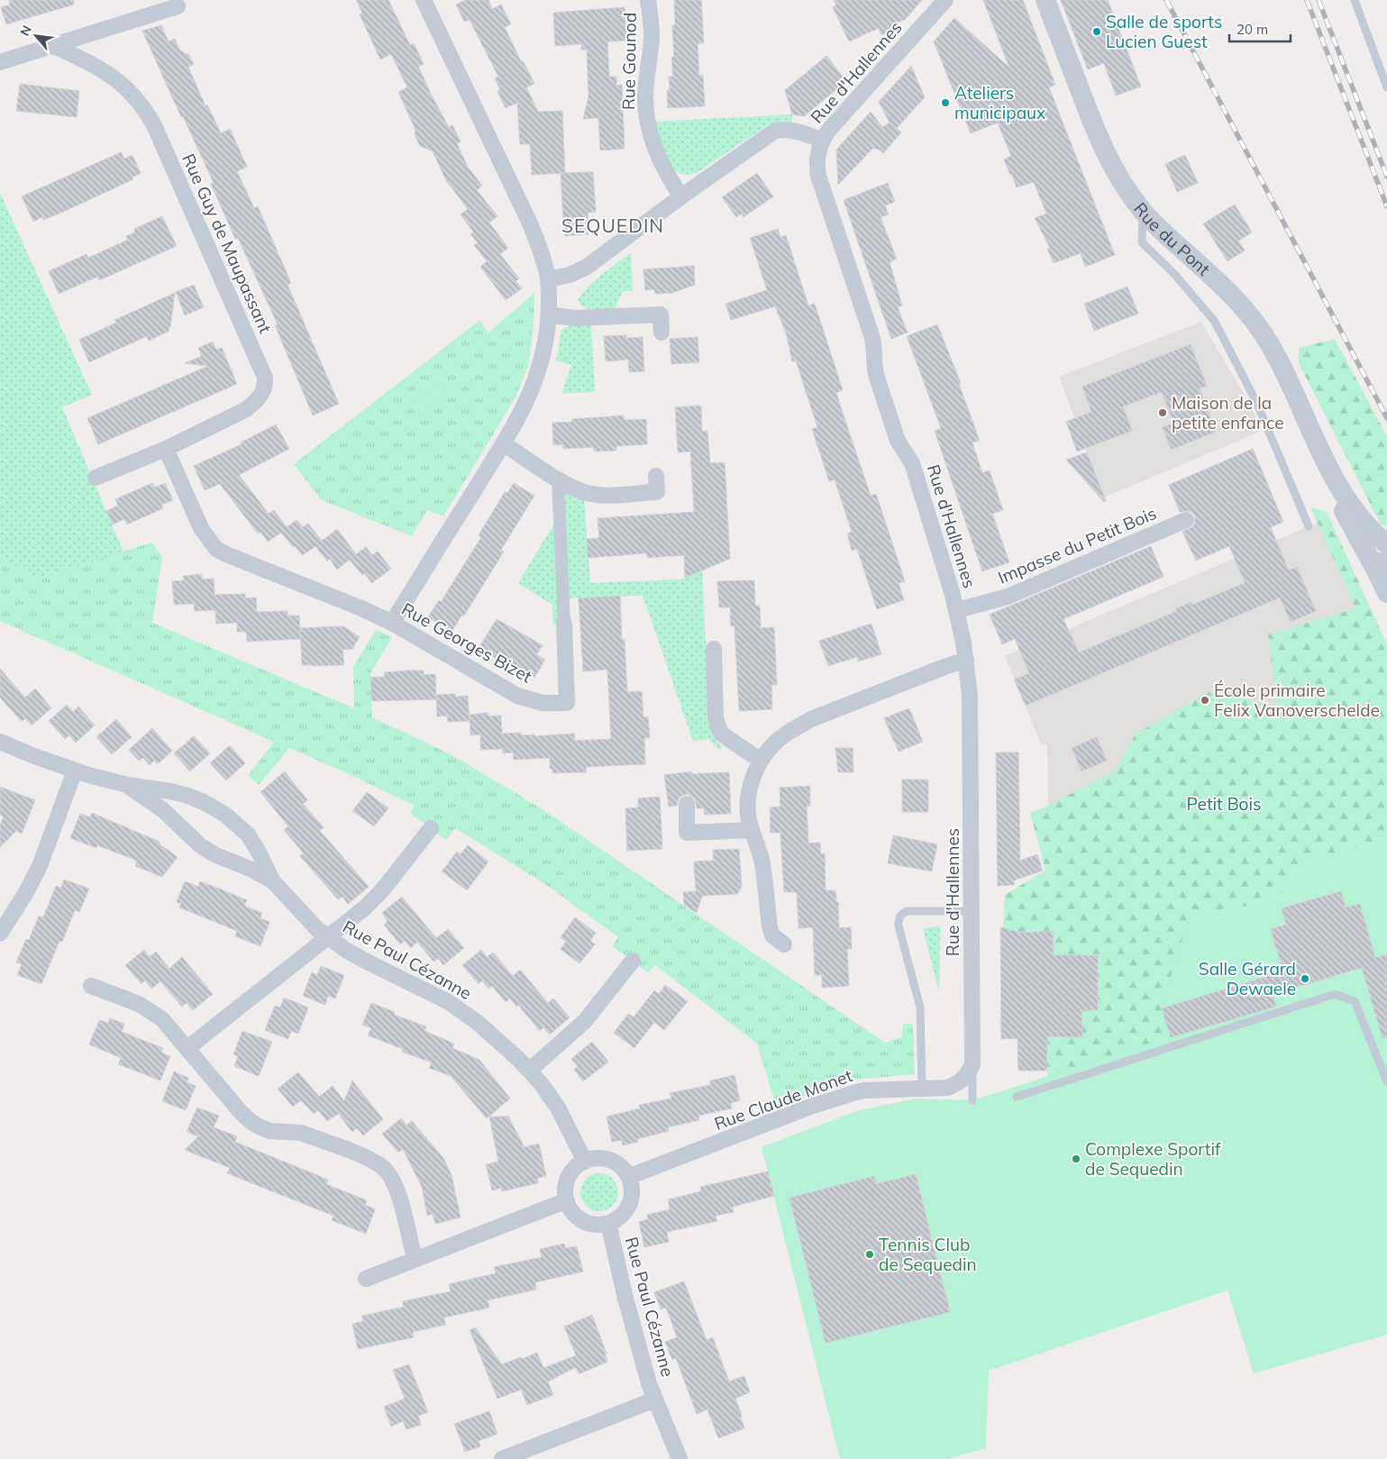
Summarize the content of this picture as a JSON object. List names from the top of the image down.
{
  "streets": {
    "street": [
      "Rue Gounod",
      "Rue d'Hallennes",
      "Rue du Pont",
      "Rue Guy de Maupassant",
      "Impasse du Petit Bois",
      "Rue Georges Bizet",
      "Rue Paul Cézanne",
      "Rue Claude Monet"
    ]
  },
  "crossings": [
    ["Rue d'Hallennes", "Impasse du Petit Bois"],
    ["Rue d'Hallennes", "Rue Claude Monet"],
    ["Rue Guy de Maupassant", "Rue Georges Bizet"],
    ["Rue Paul Cézanne", "Rue Claude Monet"]
  ],
  "districts": ["SEQUEDIN"],
  "parks": ["Petit Bois"],
  "places": [
    "Salle de sports Lucien Guest",
    "Ateliers municipaux",
    "Maison de la petite enfance",
    "École primaire Felix Vanoverschelde",
    "Salle Gérard Dewaele",
    "Complexe Sportif de Sequedin",
    "Tennis Club de Sequedin"
  ],
  "scale_bar": "20 m",
  "north": "top left"
}
